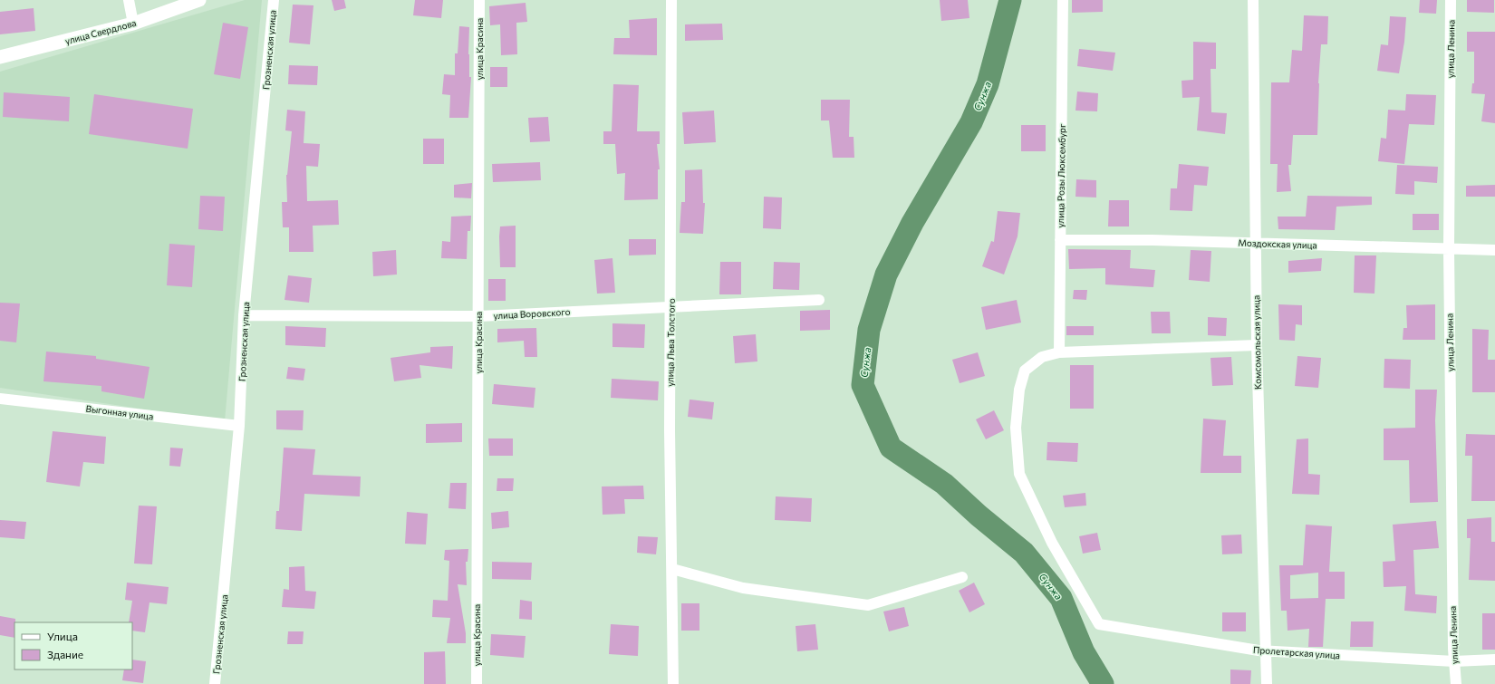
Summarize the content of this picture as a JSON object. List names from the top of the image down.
{
  "streets": {
    "street": [
      "улица Свердлова",
      "улица Красина",
      "улица Ленина",
      "Грозненская улица",
      "улица Розы Люксембург",
      "Моздокская улица",
      "улица Воровского",
      "улица Льва Толстого",
      "Комсомольская улица",
      "Выгонная улица",
      "Пролетарская улица"
    ]
  },
  "crossings": [
    ["улица Красина", "улица Воровского"],
    ["улица Ленина", "Моздокская улица"],
    ["улица Ленина", "Пролетарская улица"],
    ["Грозненская улица", "улица Воровского"],
    ["Грозненская улица", "Выгонная улица"],
    ["улица Розы Люксембург", "Моздокская улица"],
    ["улица Розы Люксембург", "Пролетарская улица"],
    ["Моздокская улица", "Комсомольская улица"],
    ["улица Воровского", "улица Льва Толстого"],
    ["Комсомольская улица", "Пролетарская улица"]
  ],
  "water": ["Сунжа"],
  "legend": ["Улица", "Здание"]
}
